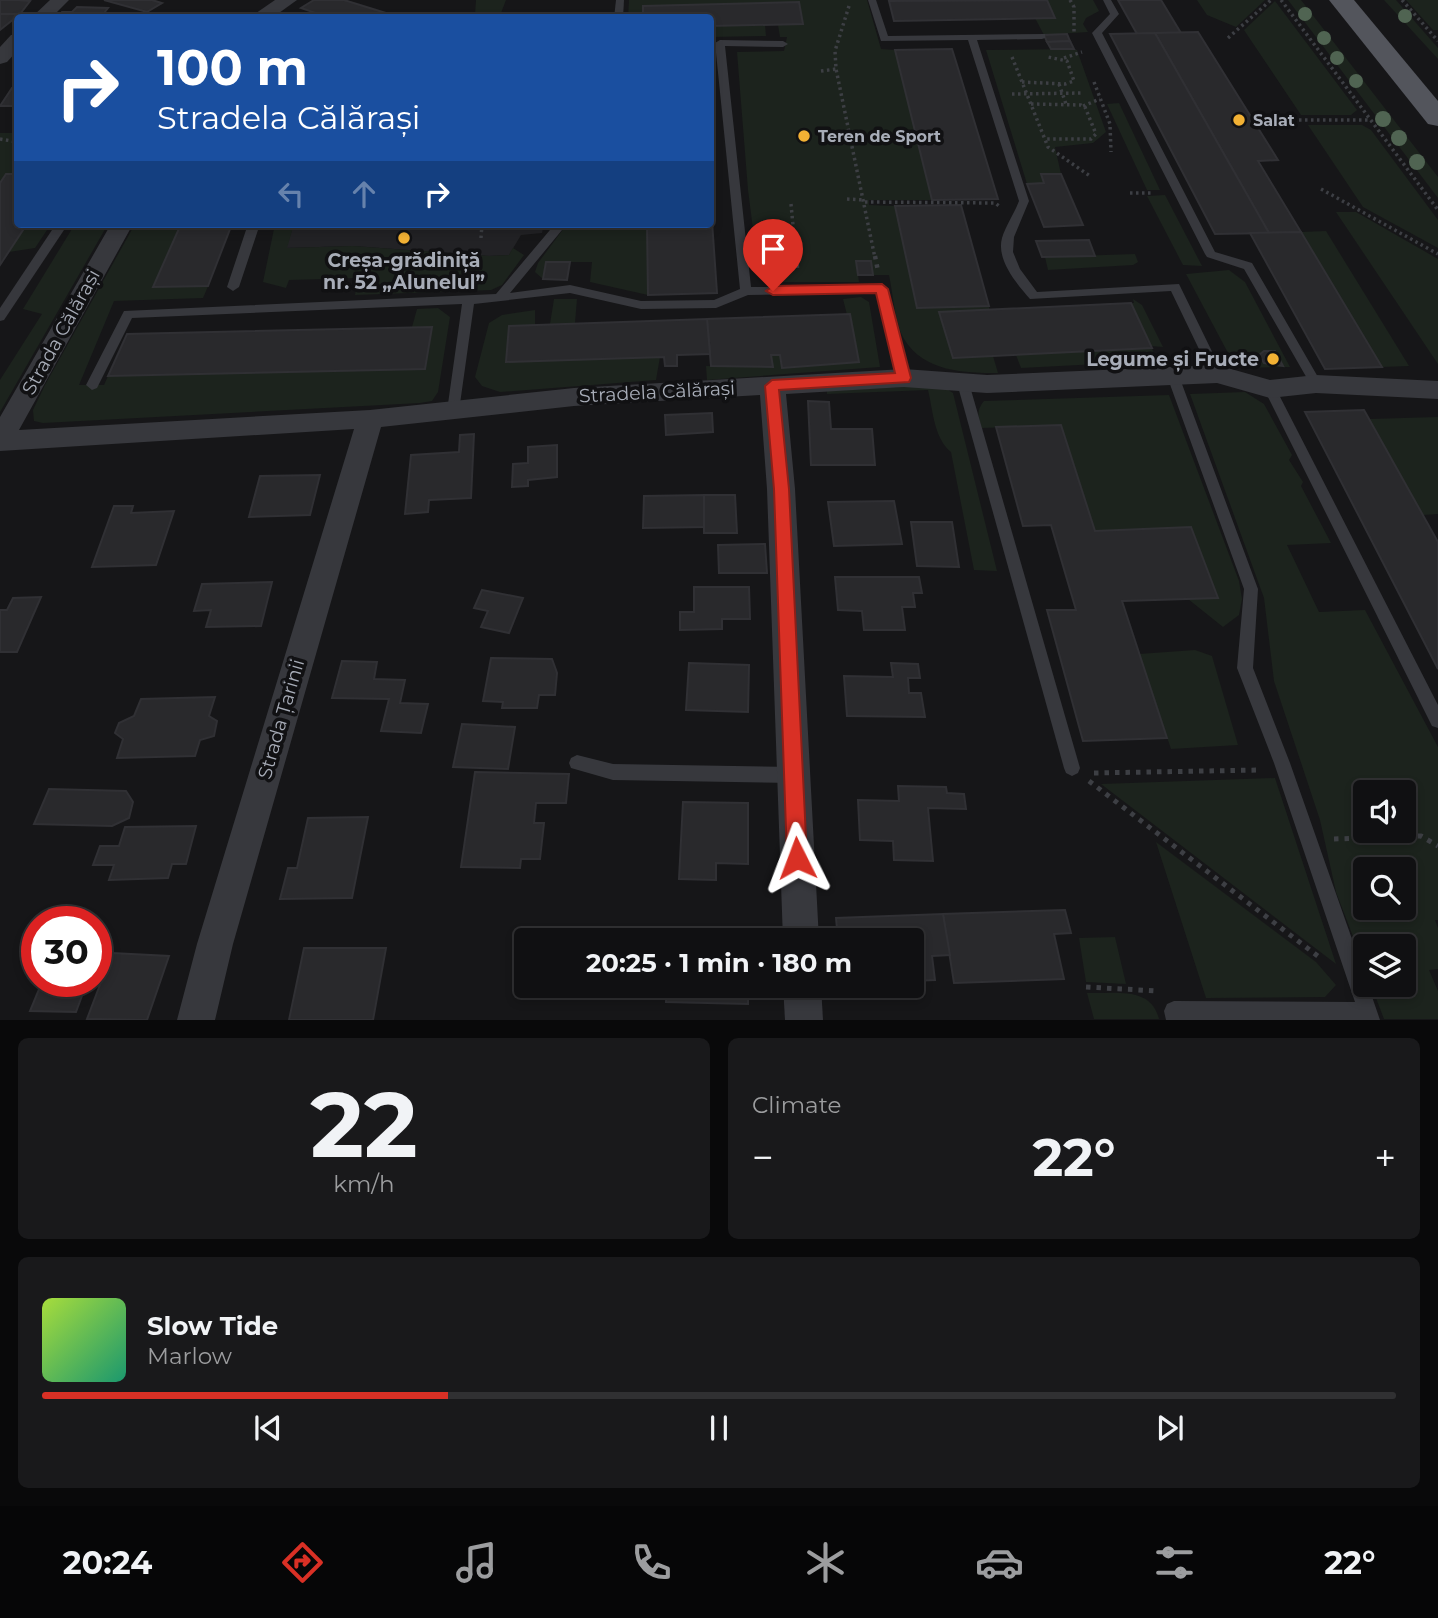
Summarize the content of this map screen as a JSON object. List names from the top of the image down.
{
  "streets": {
    "street": ["Strada Călărași", "Stradela Călărași", "Strada Țarinii"]
  },
  "crossings": [
    ["Strada Călărași", "Stradela Călărași"],
    ["Stradela Călărași", "Strada Țarinii"]
  ],
  "places": [
    "Salat",
    "Teren de Sport",
    "Creșa-grădiniță nr. 52 „Alunelul”",
    "Legume și Fructe"
  ],
  "page": {
    "turn": ["100 m", "Stradela Călărași"],
    "limit": "30",
    "trip": "20:25 · 1 min · 180 m",
    "tile": [
      ["22", "km/h"],
      "Climate"
    ],
    "heat": ["−", "22°", "+"],
    "song": ["Slow Tide", "Marlow"],
    "tabs": ["20:24", "22°"]
  }
}
